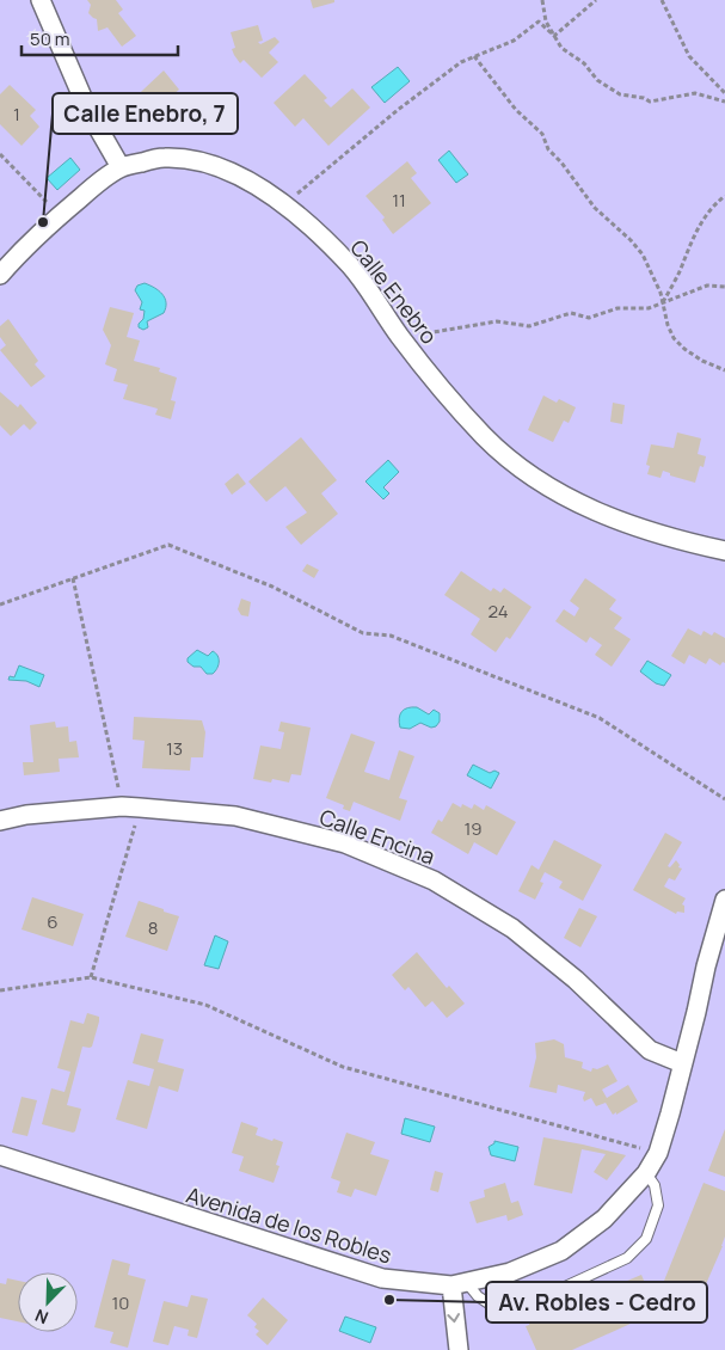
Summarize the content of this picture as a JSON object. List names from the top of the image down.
{
  "streets": {
    "street": ["Calle Enebro", "Calle Encina", "Avenida de los Robles"]
  },
  "crossings": [
    ["Calle Encina", "Avenida de los Robles"]
  ],
  "places": ["Calle Enebro, 7", "Av. Robles - Cedro"],
  "house_numbers": [
    "1",
    "11",
    "24",
    "13",
    "19",
    "6",
    "8",
    "10"
  ],
  "scale_bar": "50 m",
  "north": "bottom left"
}
